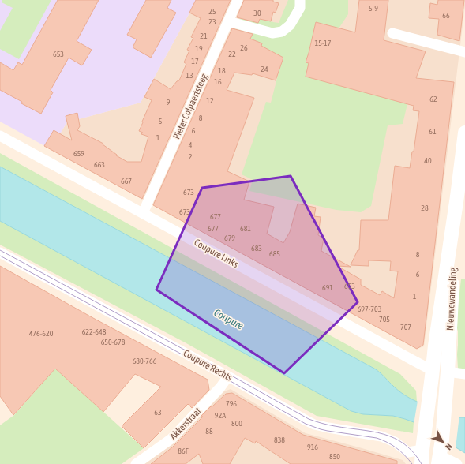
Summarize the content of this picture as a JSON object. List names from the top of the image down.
{
  "streets": {
    "main road": ["Nieuwewandeling"],
    "street": [
      "Pieter Colpaertsteeg",
      "Coupure Links",
      "Coupure Rechts",
      "Akkerstraat"
    ]
  },
  "crossings": [
    ["Pieter Colpaertsteeg", "Coupure Links"],
    ["Coupure Links", "Nieuwewandeling"],
    ["Nieuwewandeling", "Coupure Rechts"],
    ["Coupure Rechts", "Akkerstraat"]
  ],
  "water": ["Coupure"],
  "house_numbers": [
    "5-9",
    "25",
    "30",
    "66",
    "23",
    "21",
    "15-17",
    "26",
    "19",
    "653",
    "22",
    "17",
    "24",
    "18",
    "13",
    "16",
    "62",
    "12",
    "9",
    "8",
    "5",
    "6",
    "61",
    "1",
    "4",
    "659",
    "2",
    "40",
    "663",
    "667",
    "673",
    "28",
    "673",
    "677",
    "677",
    "681",
    "679",
    "683",
    "685",
    "8",
    "6",
    "693",
    "691",
    "1",
    "697-703",
    "705",
    "707",
    "622-648",
    "476-620",
    "650-678",
    "680-766",
    "796",
    "63",
    "92A",
    "800",
    "88",
    "838",
    "916",
    "86F",
    "850"
  ],
  "north": "bottom right"
}
